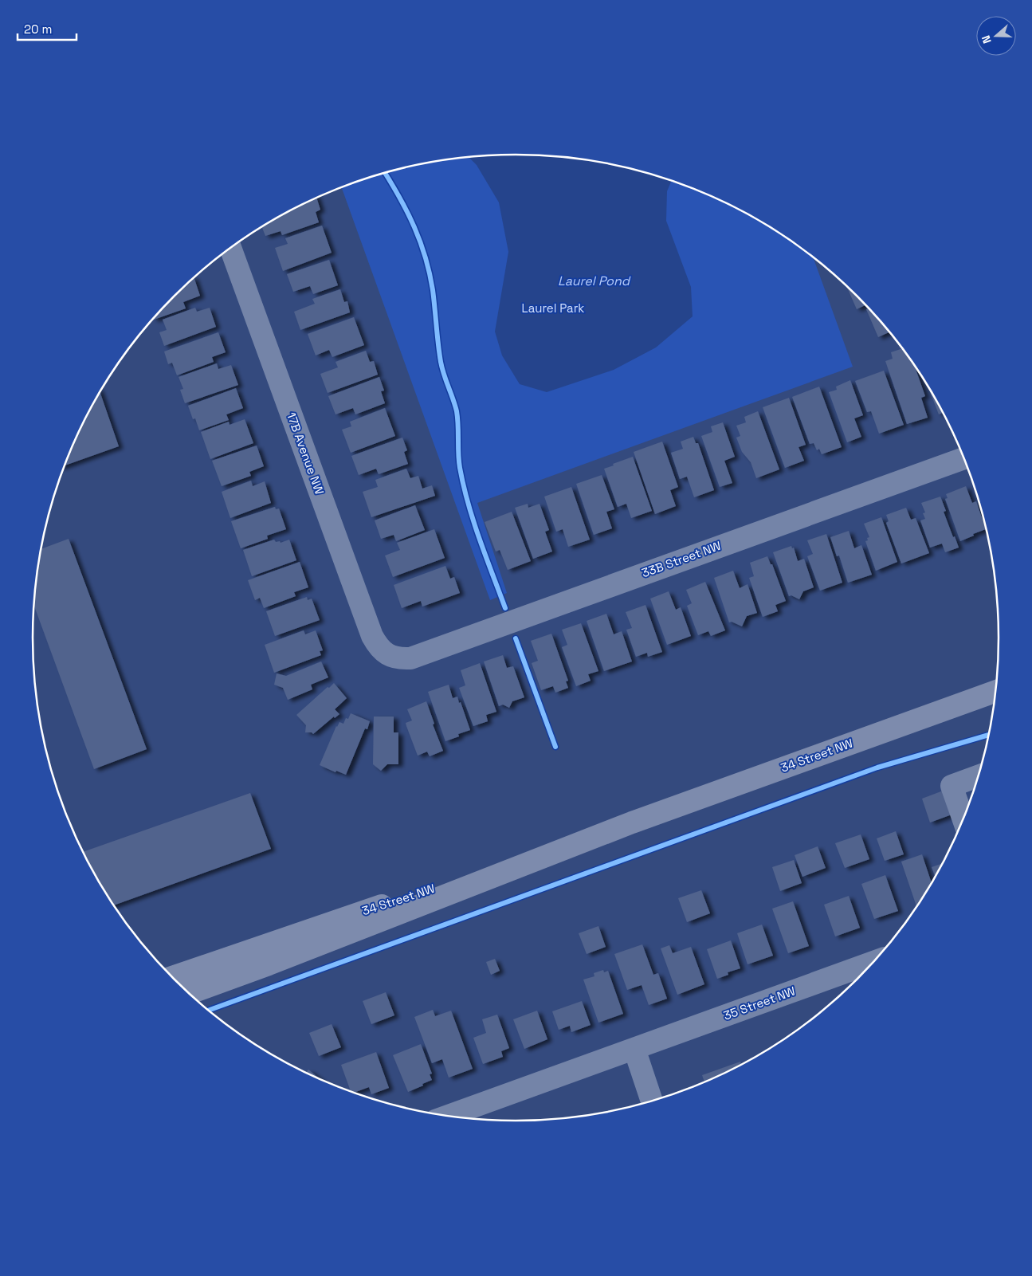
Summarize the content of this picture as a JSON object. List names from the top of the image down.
{
  "streets": {
    "main road": ["34 Street NW"],
    "street": ["17B Avenue NW", "33B Street NW", "35 Street NW"]
  },
  "crossings": [
    ["17B Avenue NW", "33B Street NW"]
  ],
  "water": ["Laurel Pond"],
  "parks": ["Laurel Park"],
  "scale_bar": "20 m",
  "north": "left"
}
